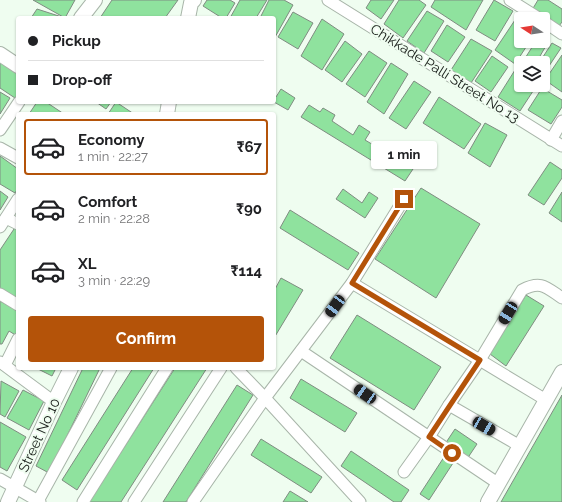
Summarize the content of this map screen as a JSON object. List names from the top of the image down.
{
  "streets": {
    "street": ["Chikkade Palli Street No 13", "Street No 10"]
  },
  "north": "left",
  "page": {
    "banner": ["Pickup", "Drop-off"],
    "list": [
      {
        "name": "Economy",
        "note": "1 min · 22:27",
        "value": "₹67"
      },
      {
        "name": "Comfort",
        "note": "2 min · 22:28",
        "value": "₹90"
      },
      {
        "name": "XL",
        "note": "3 min · 22:29",
        "value": "₹114"
      }
    ],
    "bubble": "1 min",
    "buttons": "Confirm"
  }
}
